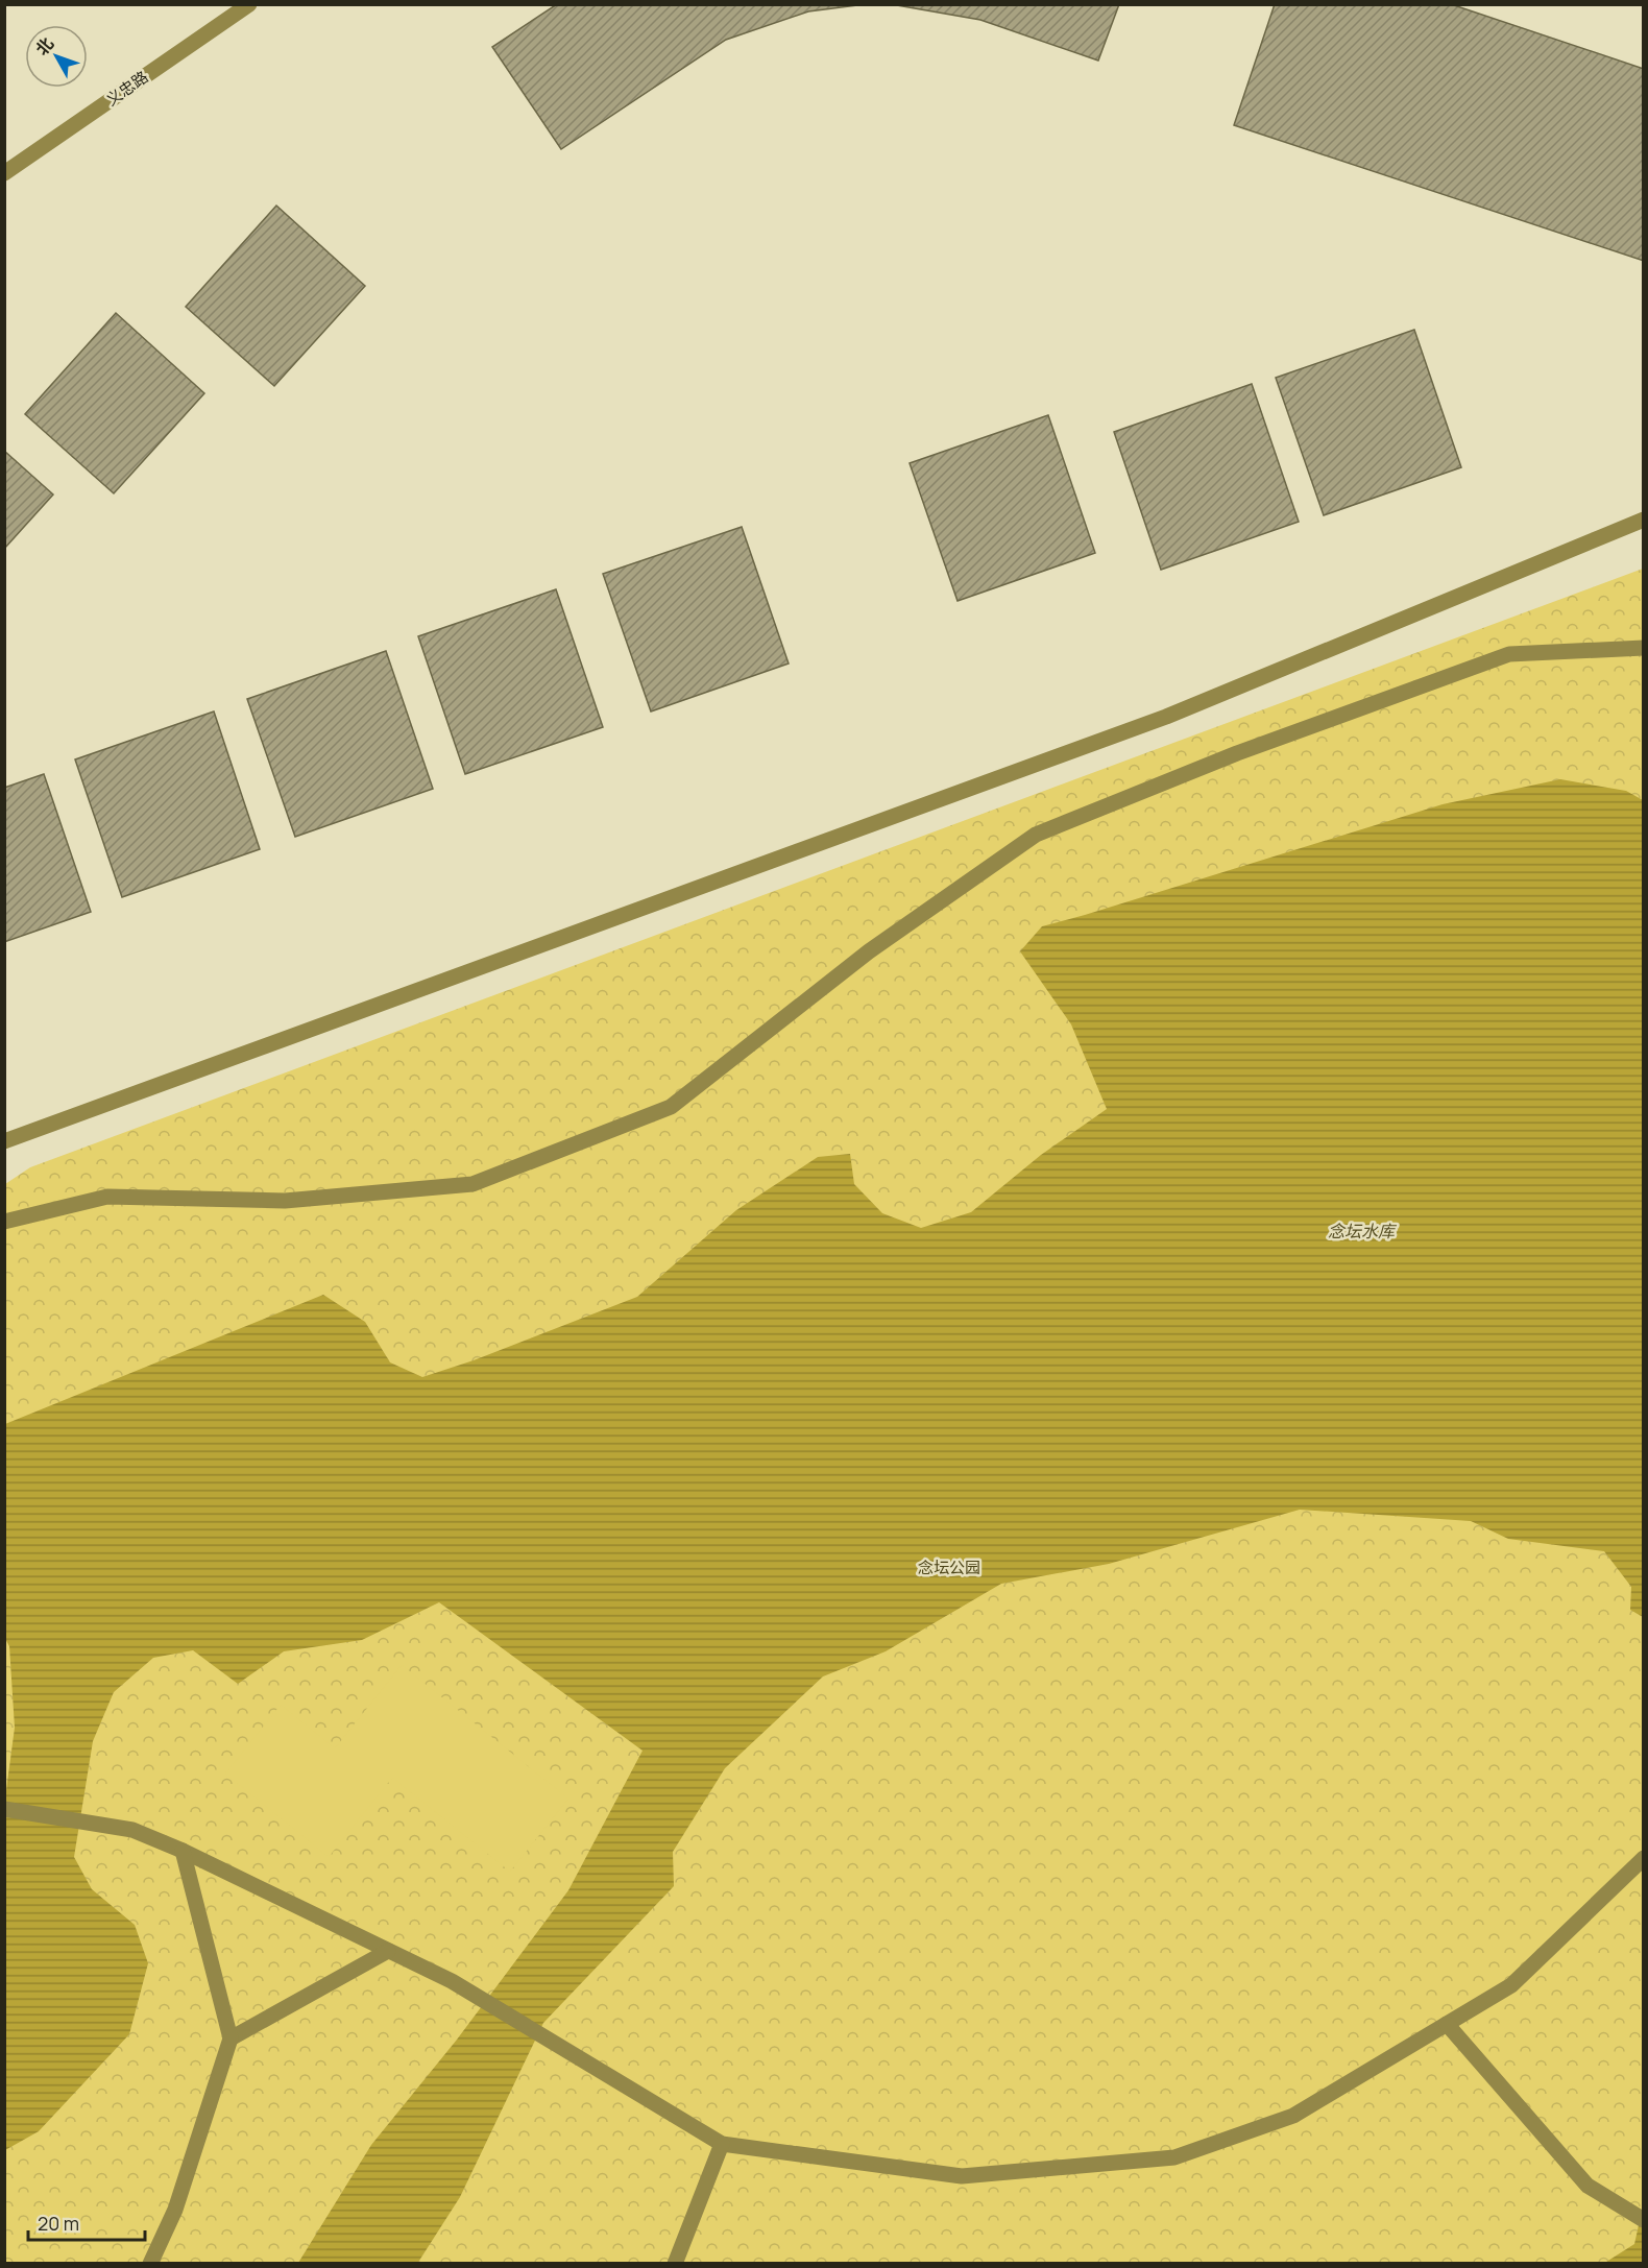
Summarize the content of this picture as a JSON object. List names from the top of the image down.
{
  "streets": {
    "street": ["义忠路"]
  },
  "water": ["念坛水库"],
  "parks": ["念坛公园"],
  "scale_bar": "20 m",
  "north": "top left"
}
